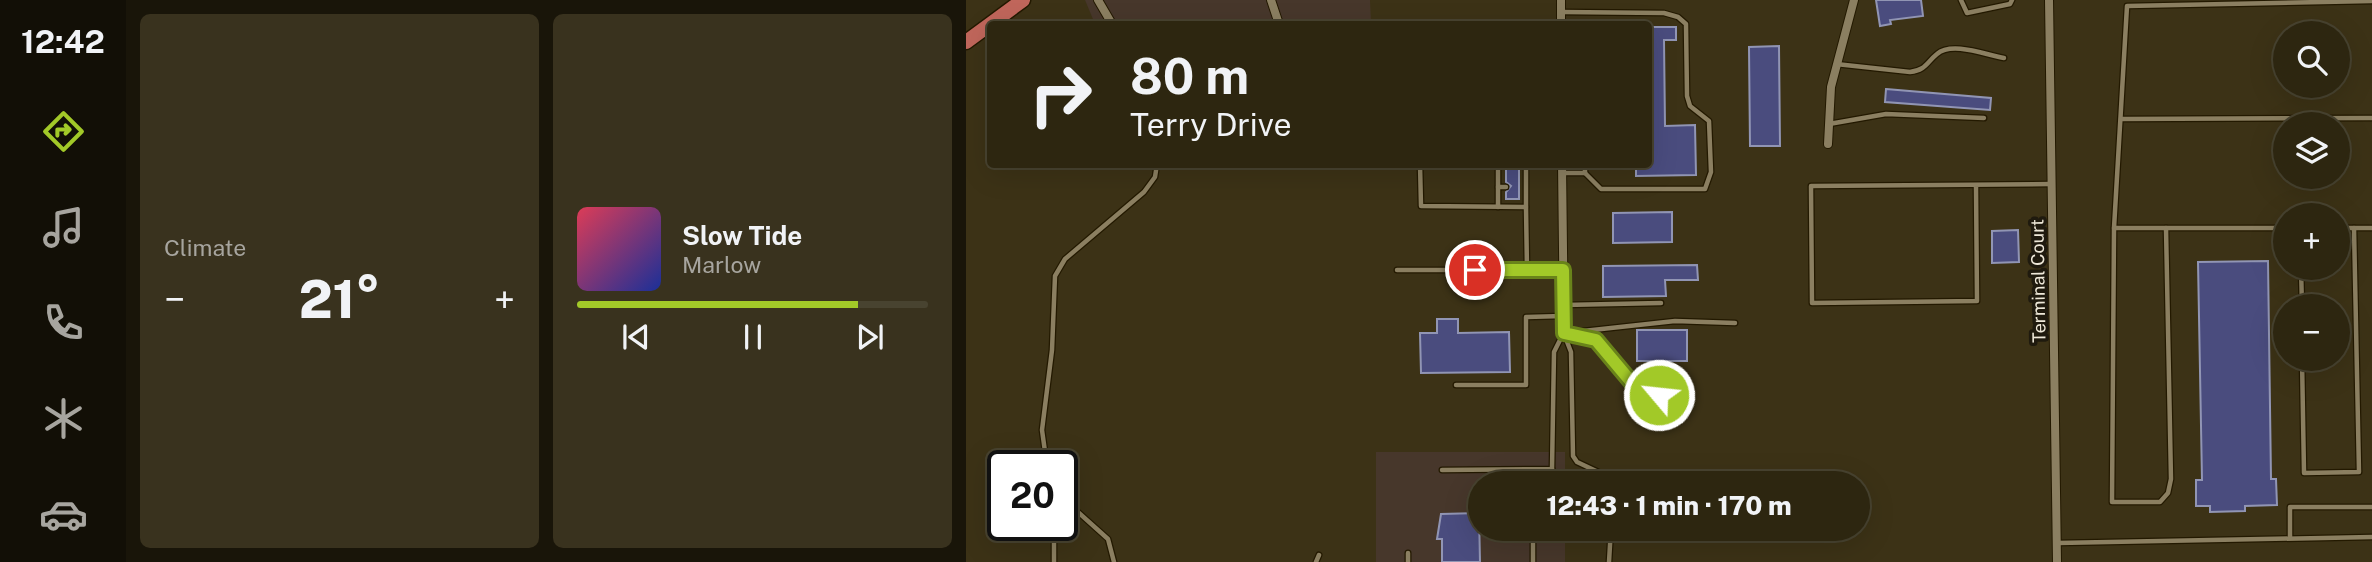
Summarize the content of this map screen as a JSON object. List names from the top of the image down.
{
  "streets": {
    "street": ["Terminal Court"]
  },
  "page": {
    "tabs": "12:42",
    "tile": "Climate",
    "map_buttons": ["+", "−"],
    "turn": ["80 m", "Terry Drive"],
    "song": ["Slow Tide", "Marlow"],
    "heat": ["−", "21°", "+"],
    "limit": "20",
    "trip": "12:43 · 1 min · 170 m"
  }
}
